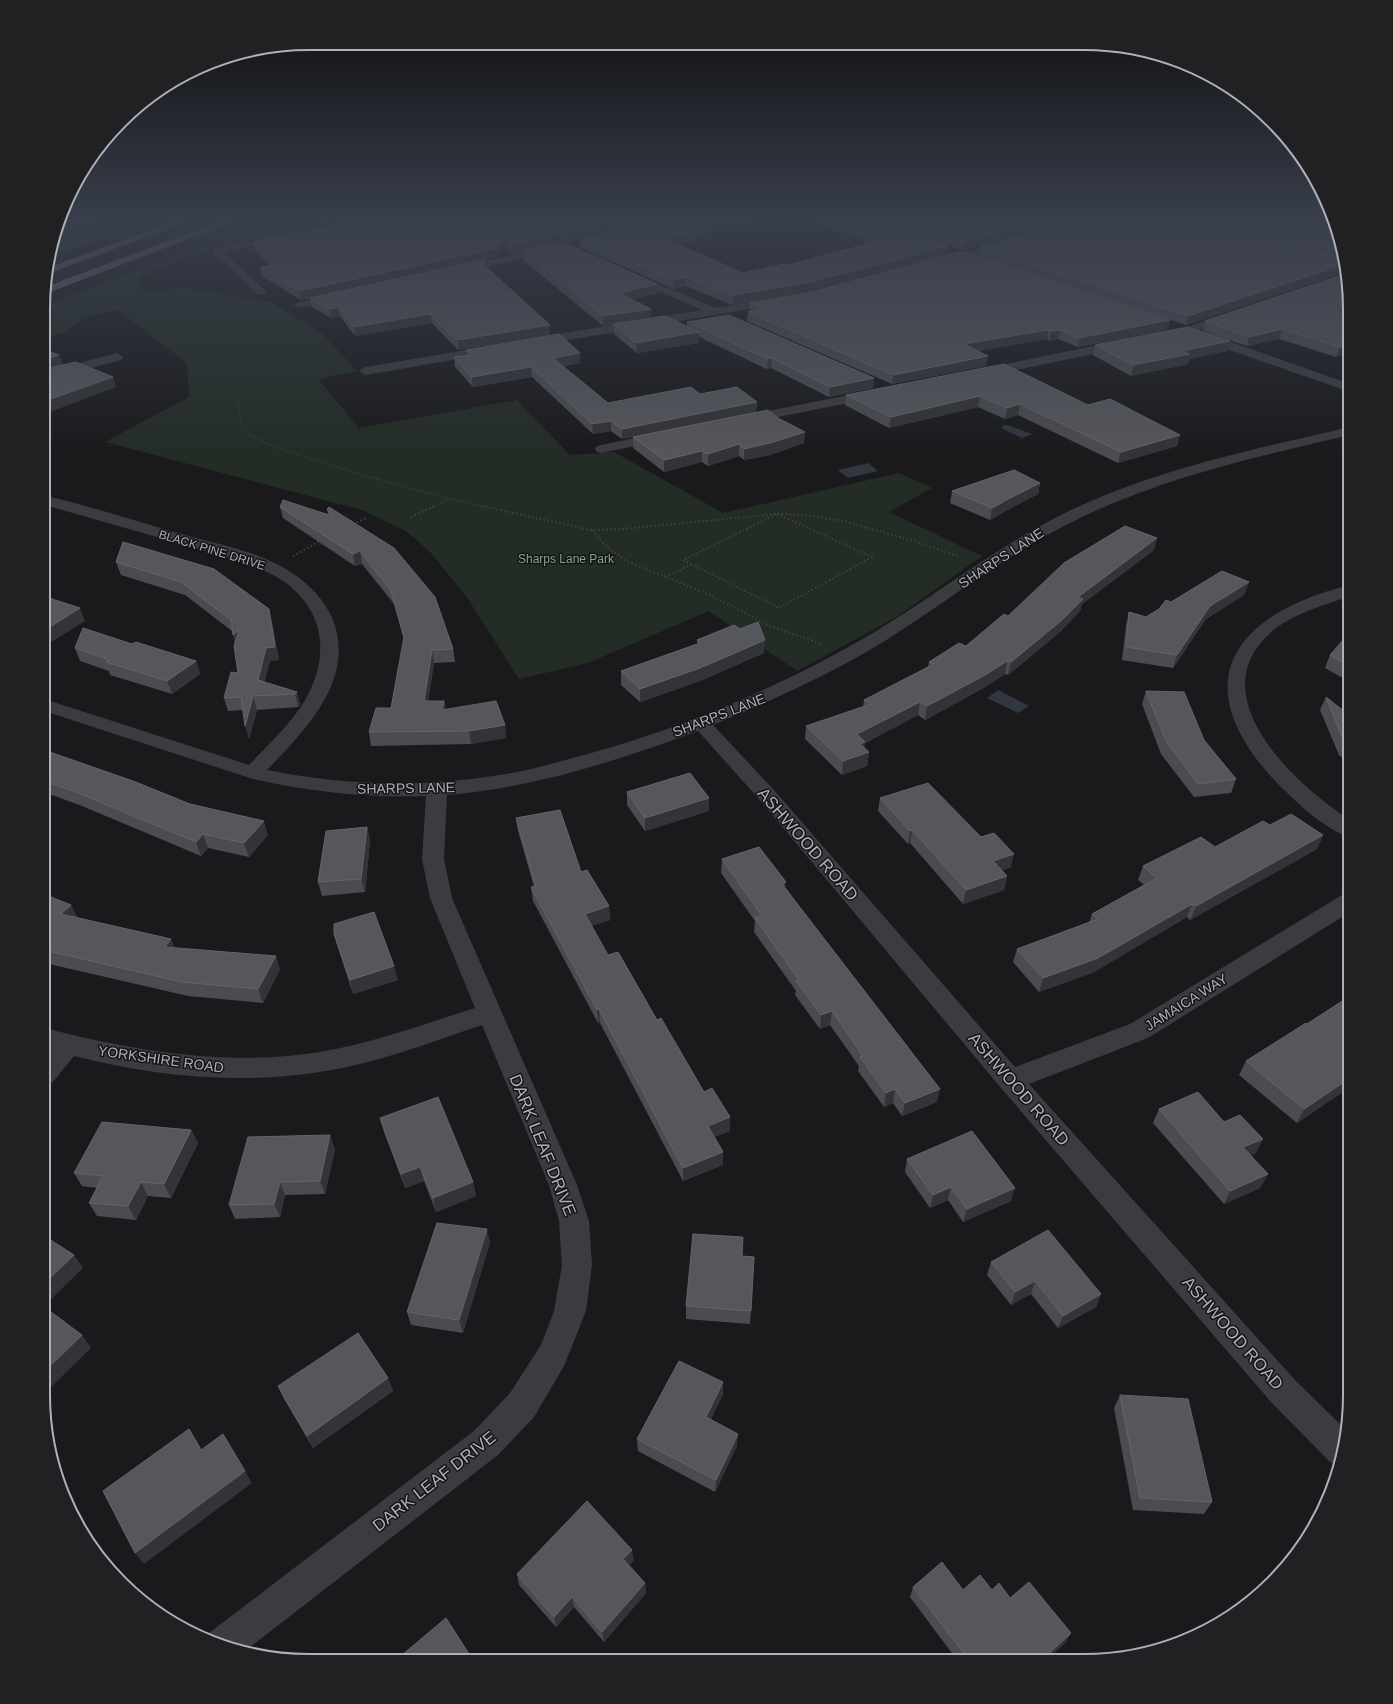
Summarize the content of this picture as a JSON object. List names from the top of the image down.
{
  "streets": {
    "street": [
      "BLACK PINE DRIVE",
      "SHARPS LANE",
      "ASHWOOD ROAD",
      "JAMAICA WAY",
      "YORKSHIRE ROAD",
      "DARK LEAF DRIVE"
    ]
  },
  "crossings": [
    ["BLACK PINE DRIVE", "SHARPS LANE"],
    ["SHARPS LANE", "ASHWOOD ROAD"],
    ["SHARPS LANE", "DARK LEAF DRIVE"],
    ["ASHWOOD ROAD", "JAMAICA WAY"],
    ["YORKSHIRE ROAD", "DARK LEAF DRIVE"]
  ],
  "parks": ["Sharps Lane Park"]
}
